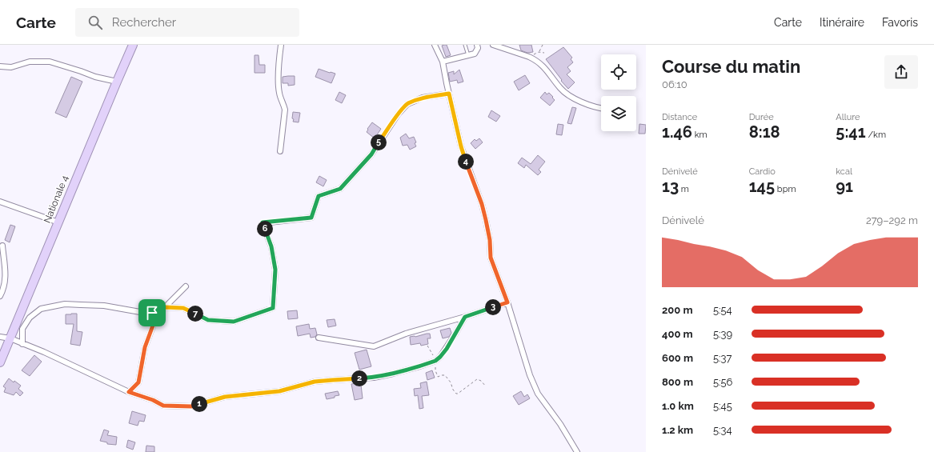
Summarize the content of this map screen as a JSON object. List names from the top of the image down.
{
  "streets": {
    "highway": ["Nationale 4"]
  },
  "page": {
    "header": "Carte",
    "search": "Rechercher",
    "nav": ["Carte", "Itinéraire", "Favoris"],
    "heading": ["Course du matin", "06:10"],
    "stats": [
      ["Distance", "1.46 km"],
      ["Durée", "8:18"],
      ["Allure", "5:41 /km"],
      ["Dénivelé", "13 m"],
      ["Cardio", "145 bpm"],
      ["kcal", "91"]
    ],
    "pins": [
      "5",
      "4",
      "6",
      "3",
      "7",
      "2",
      "1"
    ],
    "chart": ["Dénivelé", "279–292 m"],
    "list": [
      {
        "name": "200 m",
        "note": "5:54"
      },
      {
        "name": "400 m",
        "note": "5:39"
      },
      {
        "name": "600 m",
        "note": "5:37"
      },
      {
        "name": "800 m",
        "note": "5:56"
      },
      {
        "name": "1.0 km",
        "note": "5:45"
      },
      {
        "name": "1.2 km",
        "note": "5:34"
      }
    ]
  }
}
